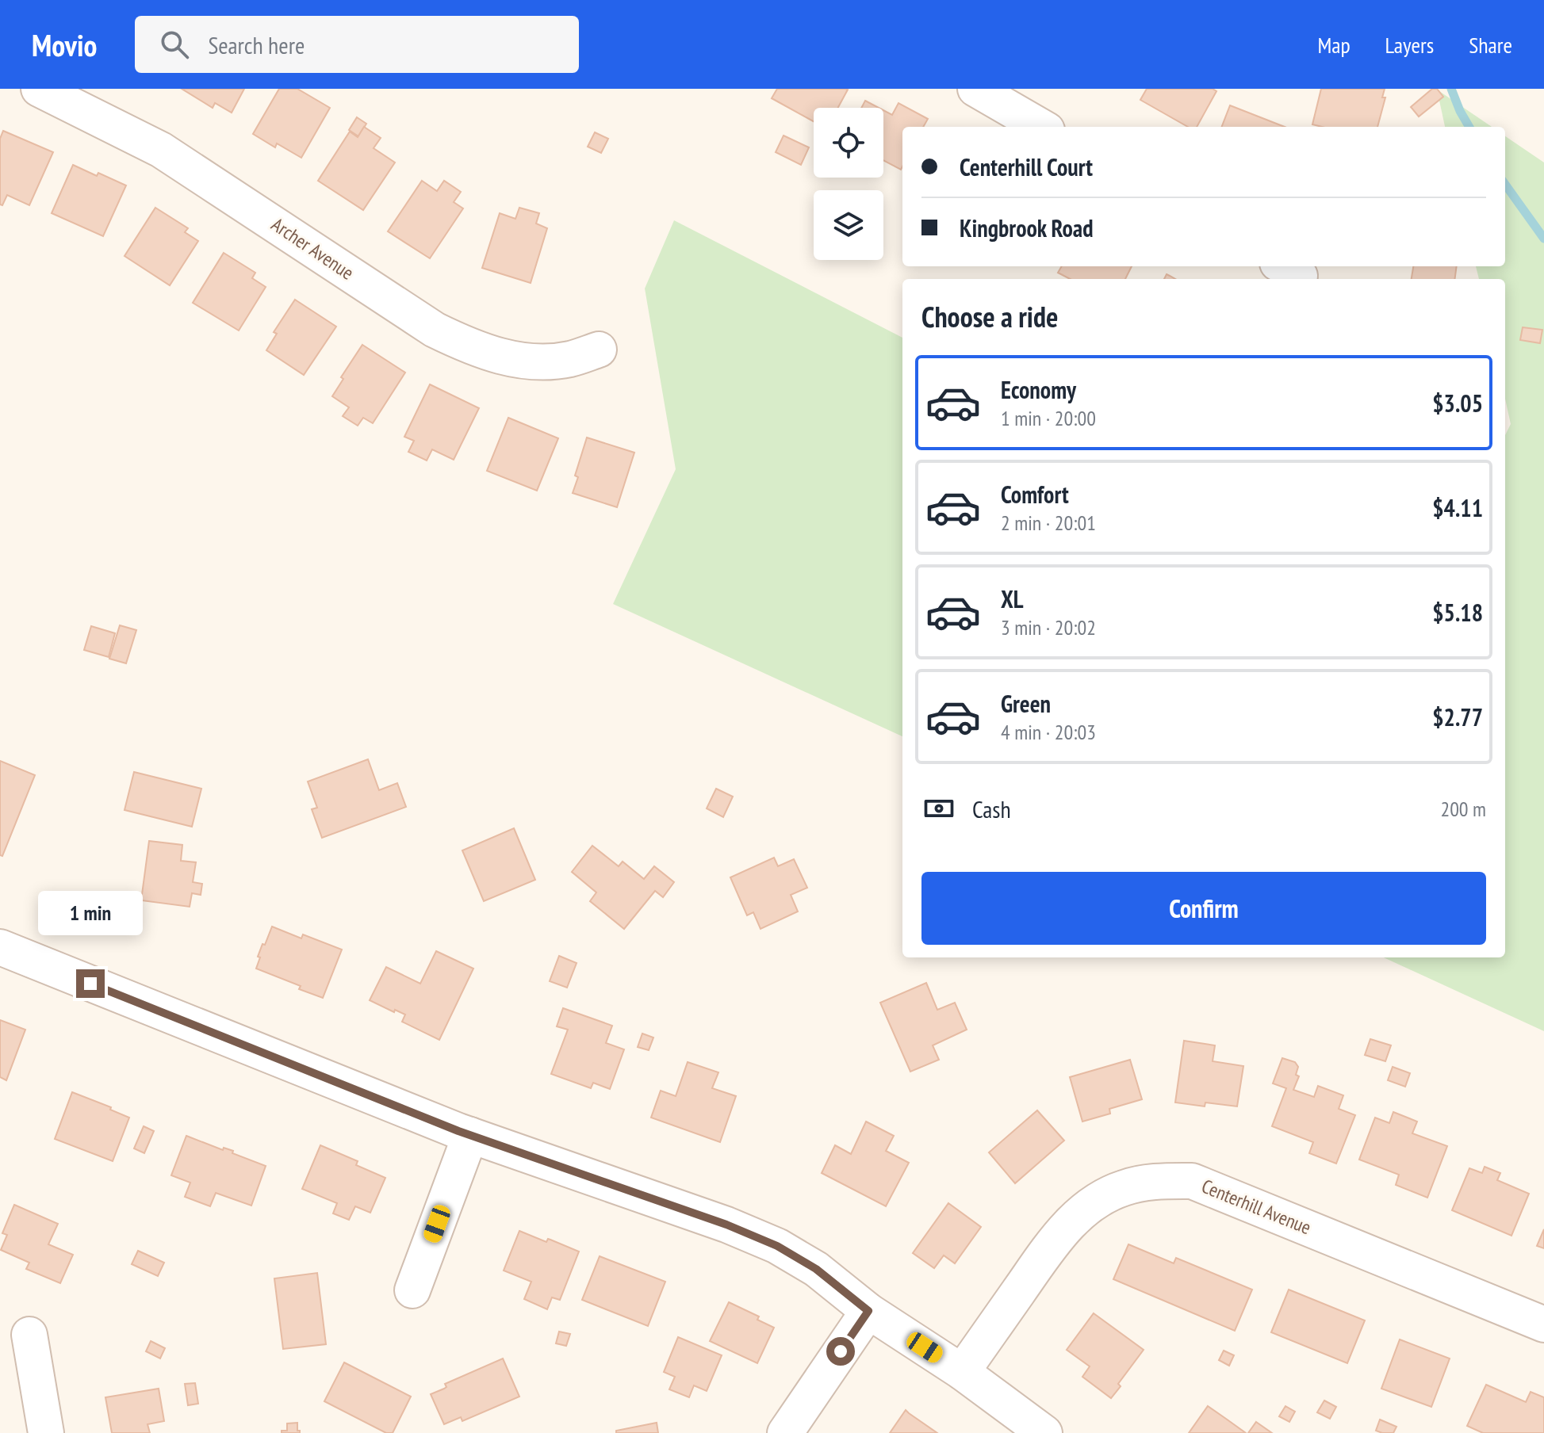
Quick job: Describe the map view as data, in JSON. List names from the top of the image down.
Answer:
{
  "streets": {
    "street": ["Archer Avenue", "Centerhill Avenue"]
  },
  "page": {
    "header": "Movio",
    "search": "Search here",
    "nav": ["Map", "Layers", "Share"],
    "banner": ["Centerhill Court", "Kingbrook Road"],
    "heading": "Choose a ride",
    "list": [
      {
        "name": "Economy",
        "note": "1 min · 20:00",
        "value": "$3.05"
      },
      {
        "name": "Comfort",
        "note": "2 min · 20:01",
        "value": "$4.11"
      },
      {
        "name": "XL",
        "note": "3 min · 20:02",
        "value": "$5.18"
      },
      {
        "name": "Green",
        "note": "4 min · 20:03",
        "value": "$2.77"
      }
    ],
    "pay": ["Cash", "200 m"],
    "buttons": "Confirm",
    "bubble": "1 min"
  }
}
